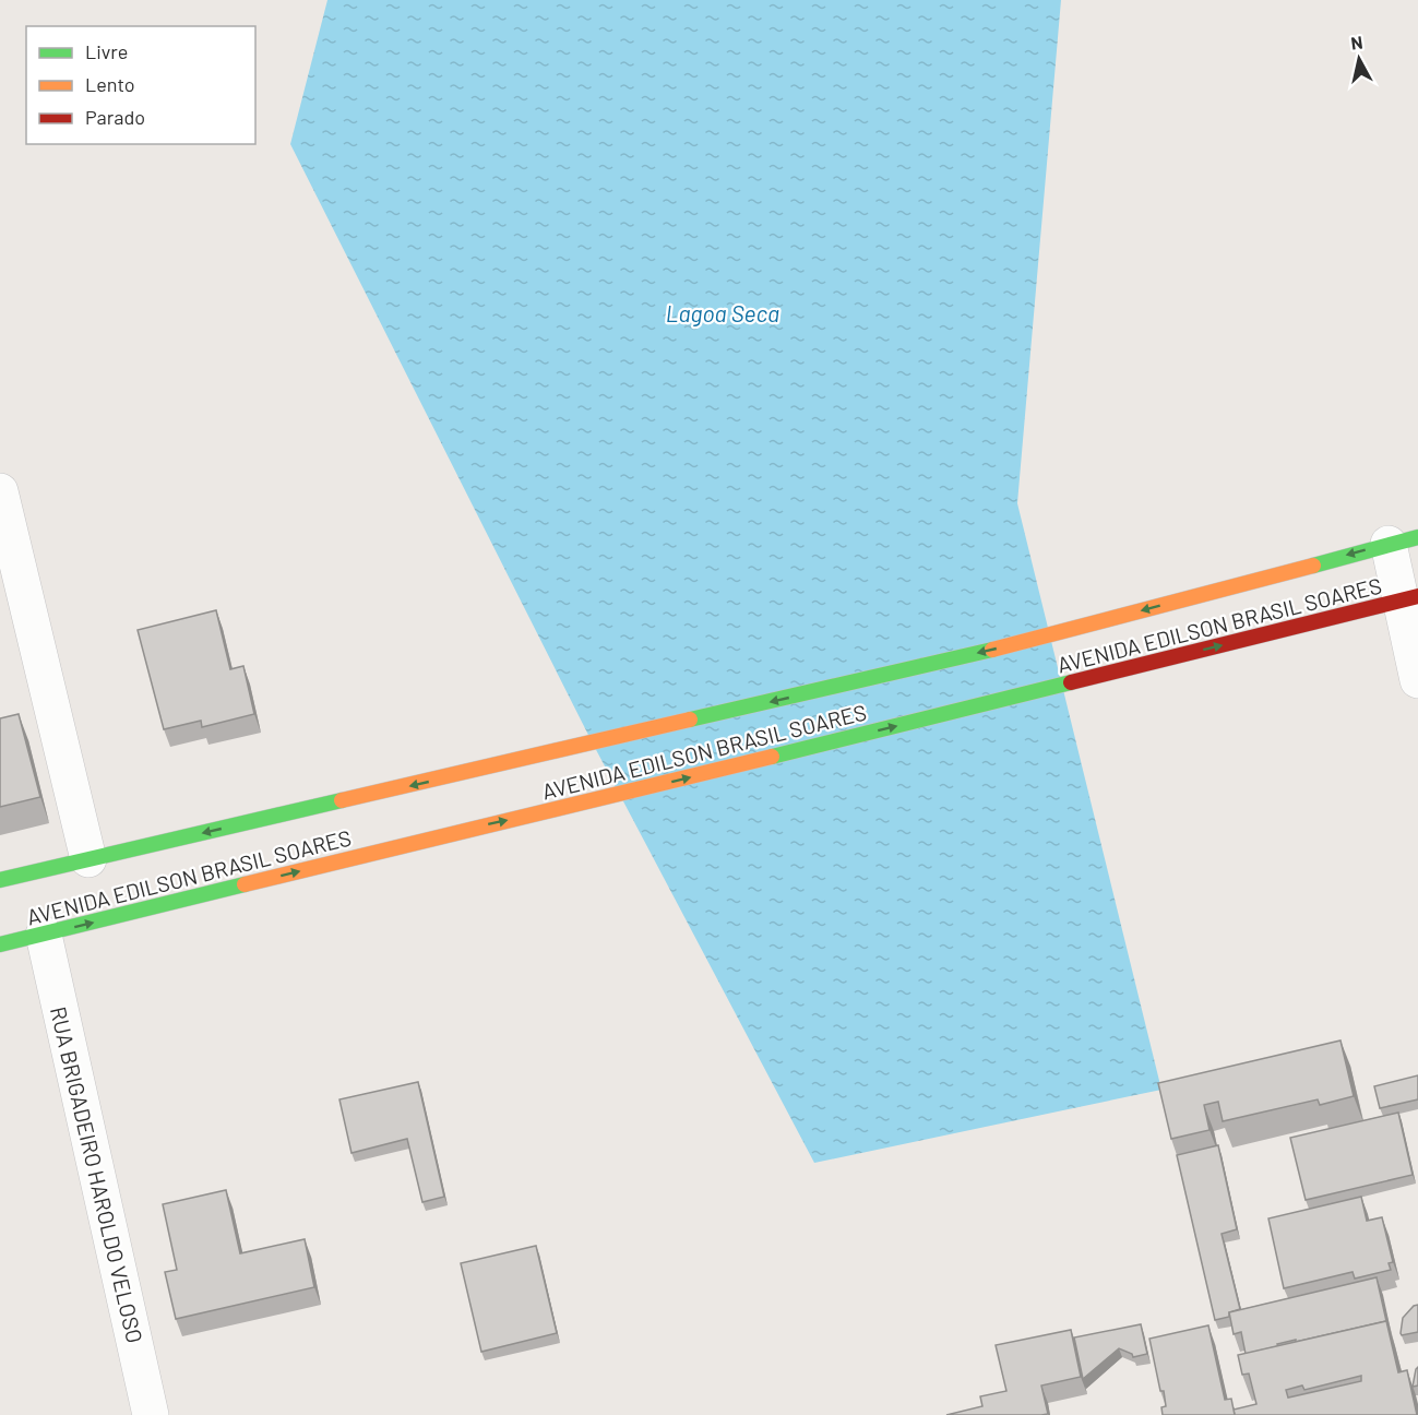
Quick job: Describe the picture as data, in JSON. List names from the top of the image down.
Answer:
{
  "streets": {
    "main road": ["AVENIDA EDILSON BRASIL SOARES"],
    "street": ["RUA BRIGADEIRO HAROLDO VELOSO"]
  },
  "crossings": [
    ["AVENIDA EDILSON BRASIL SOARES", "RUA BRIGADEIRO HAROLDO VELOSO"]
  ],
  "water": ["Lagoa Seca"],
  "legend": ["Livre", "Lento", "Parado"],
  "north": "top"
}
